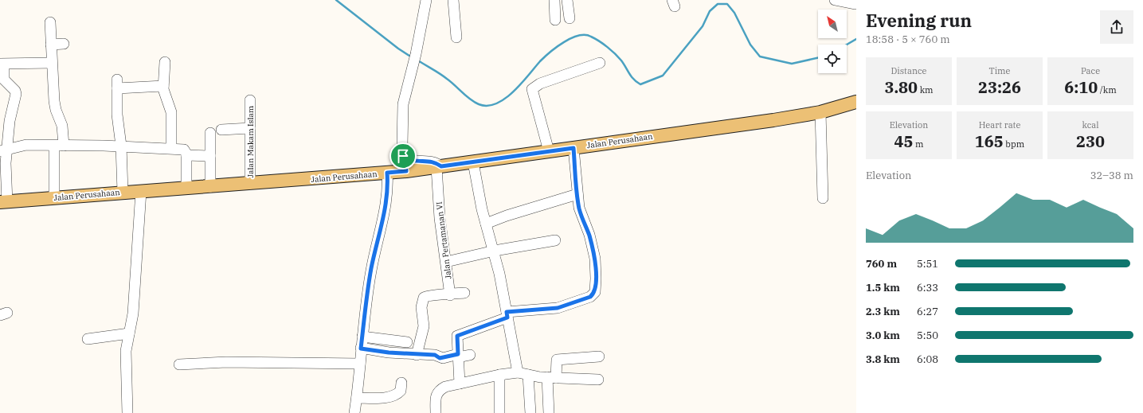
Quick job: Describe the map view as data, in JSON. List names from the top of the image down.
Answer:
{
  "streets": {
    "main road": ["Jalan Perusahaan"],
    "street": ["Jalan Makam Islam", "Jalan Pertamanan VI"]
  },
  "crossings": [
    ["Jalan Perusahaan", "Jalan Makam Islam"],
    ["Jalan Perusahaan", "Jalan Pertamanan VI"]
  ],
  "north": "top left",
  "page": {
    "heading": ["Evening run", "18:58 · 5 × 760 m"],
    "stats": [
      ["Distance", "3.80 km"],
      ["Time", "23:26"],
      ["Pace", "6:10 /km"],
      ["Elevation", "45 m"],
      ["Heart rate", "165 bpm"],
      ["kcal", "230"]
    ],
    "chart": ["Elevation", "32–38 m"],
    "list": [
      {
        "name": "760 m",
        "note": "5:51"
      },
      {
        "name": "1.5 km",
        "note": "6:33"
      },
      {
        "name": "2.3 km",
        "note": "6:27"
      },
      {
        "name": "3.0 km",
        "note": "5:50"
      },
      {
        "name": "3.8 km",
        "note": "6:08"
      }
    ]
  }
}
